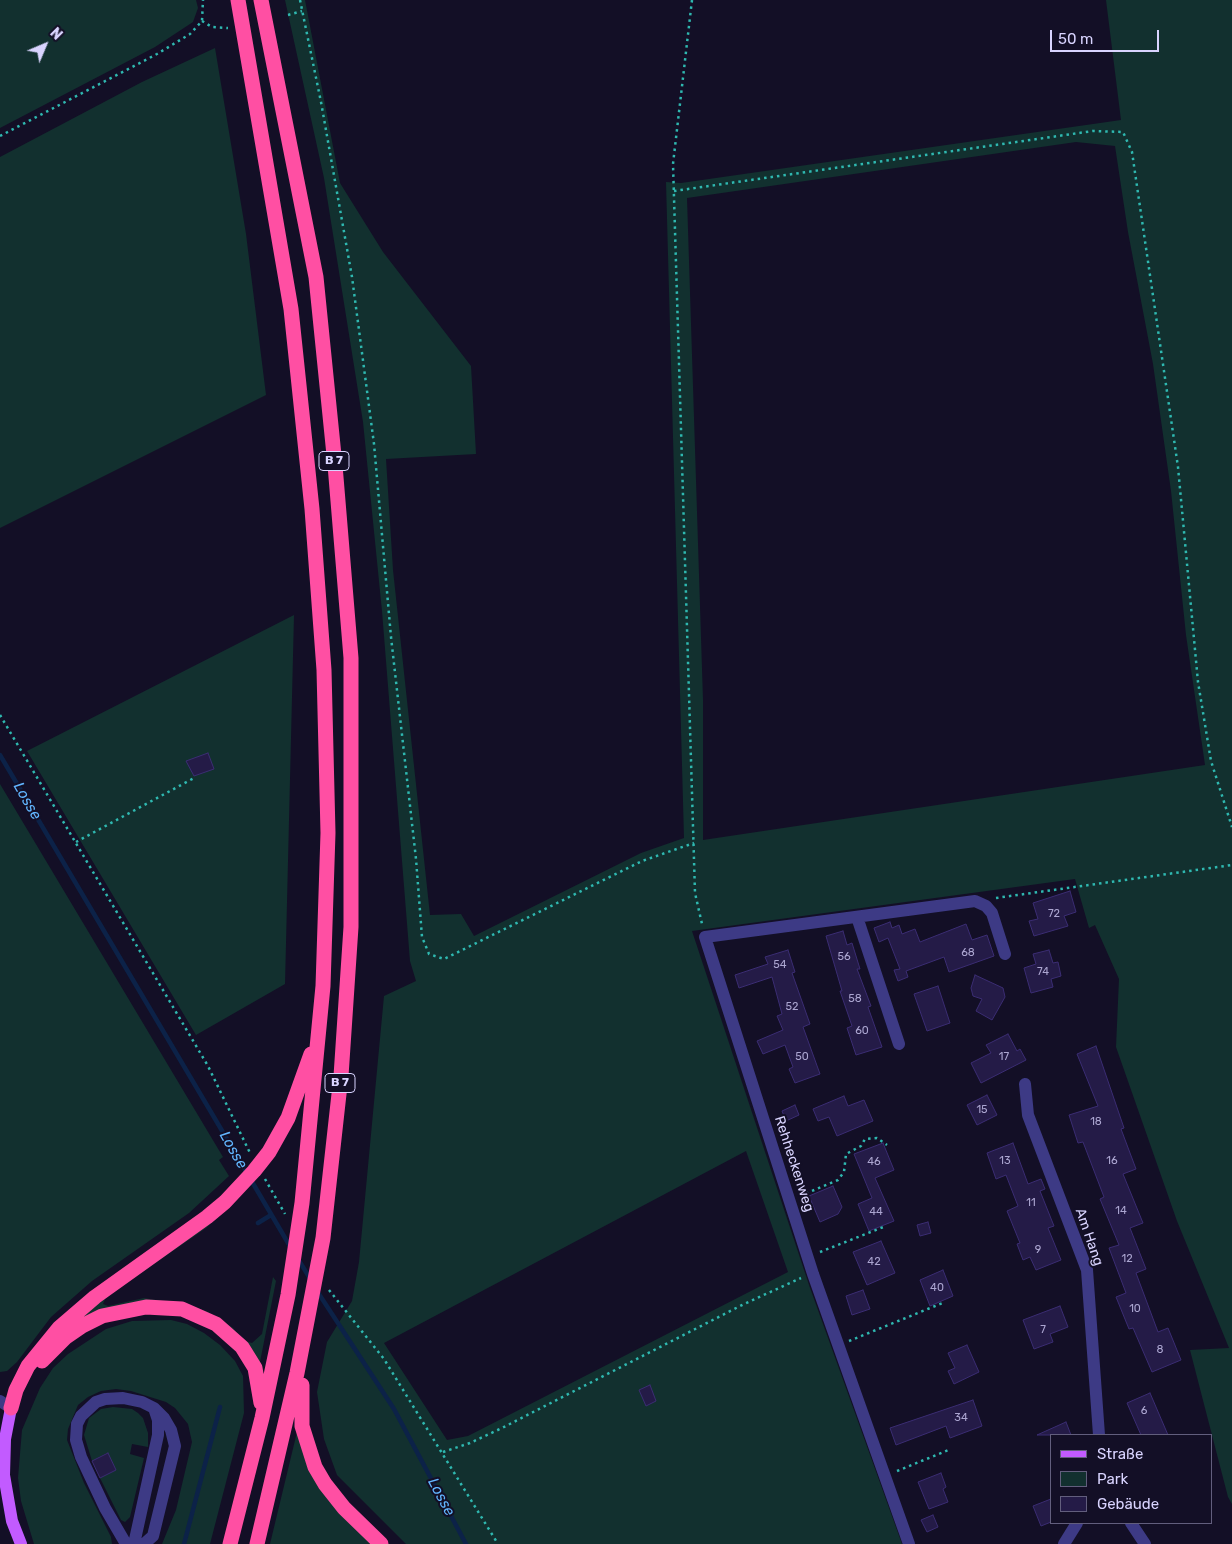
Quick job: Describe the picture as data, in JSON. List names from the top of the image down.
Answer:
{
  "streets": {
    "highway": ["B 7"],
    "street": ["Rehheckenweg", "Am Hang"]
  },
  "water": ["Losse"],
  "house_numbers": [
    "72",
    "68",
    "56",
    "54",
    "74",
    "58",
    "52",
    "60",
    "50",
    "17",
    "15",
    "18",
    "13",
    "16",
    "46",
    "11",
    "14",
    "44",
    "9",
    "12",
    "42",
    "40",
    "10",
    "7",
    "8",
    "6",
    "34"
  ],
  "legend": ["Straße", "Park", "Gebäude"],
  "scale_bar": "50 m",
  "north": "top right"
}
